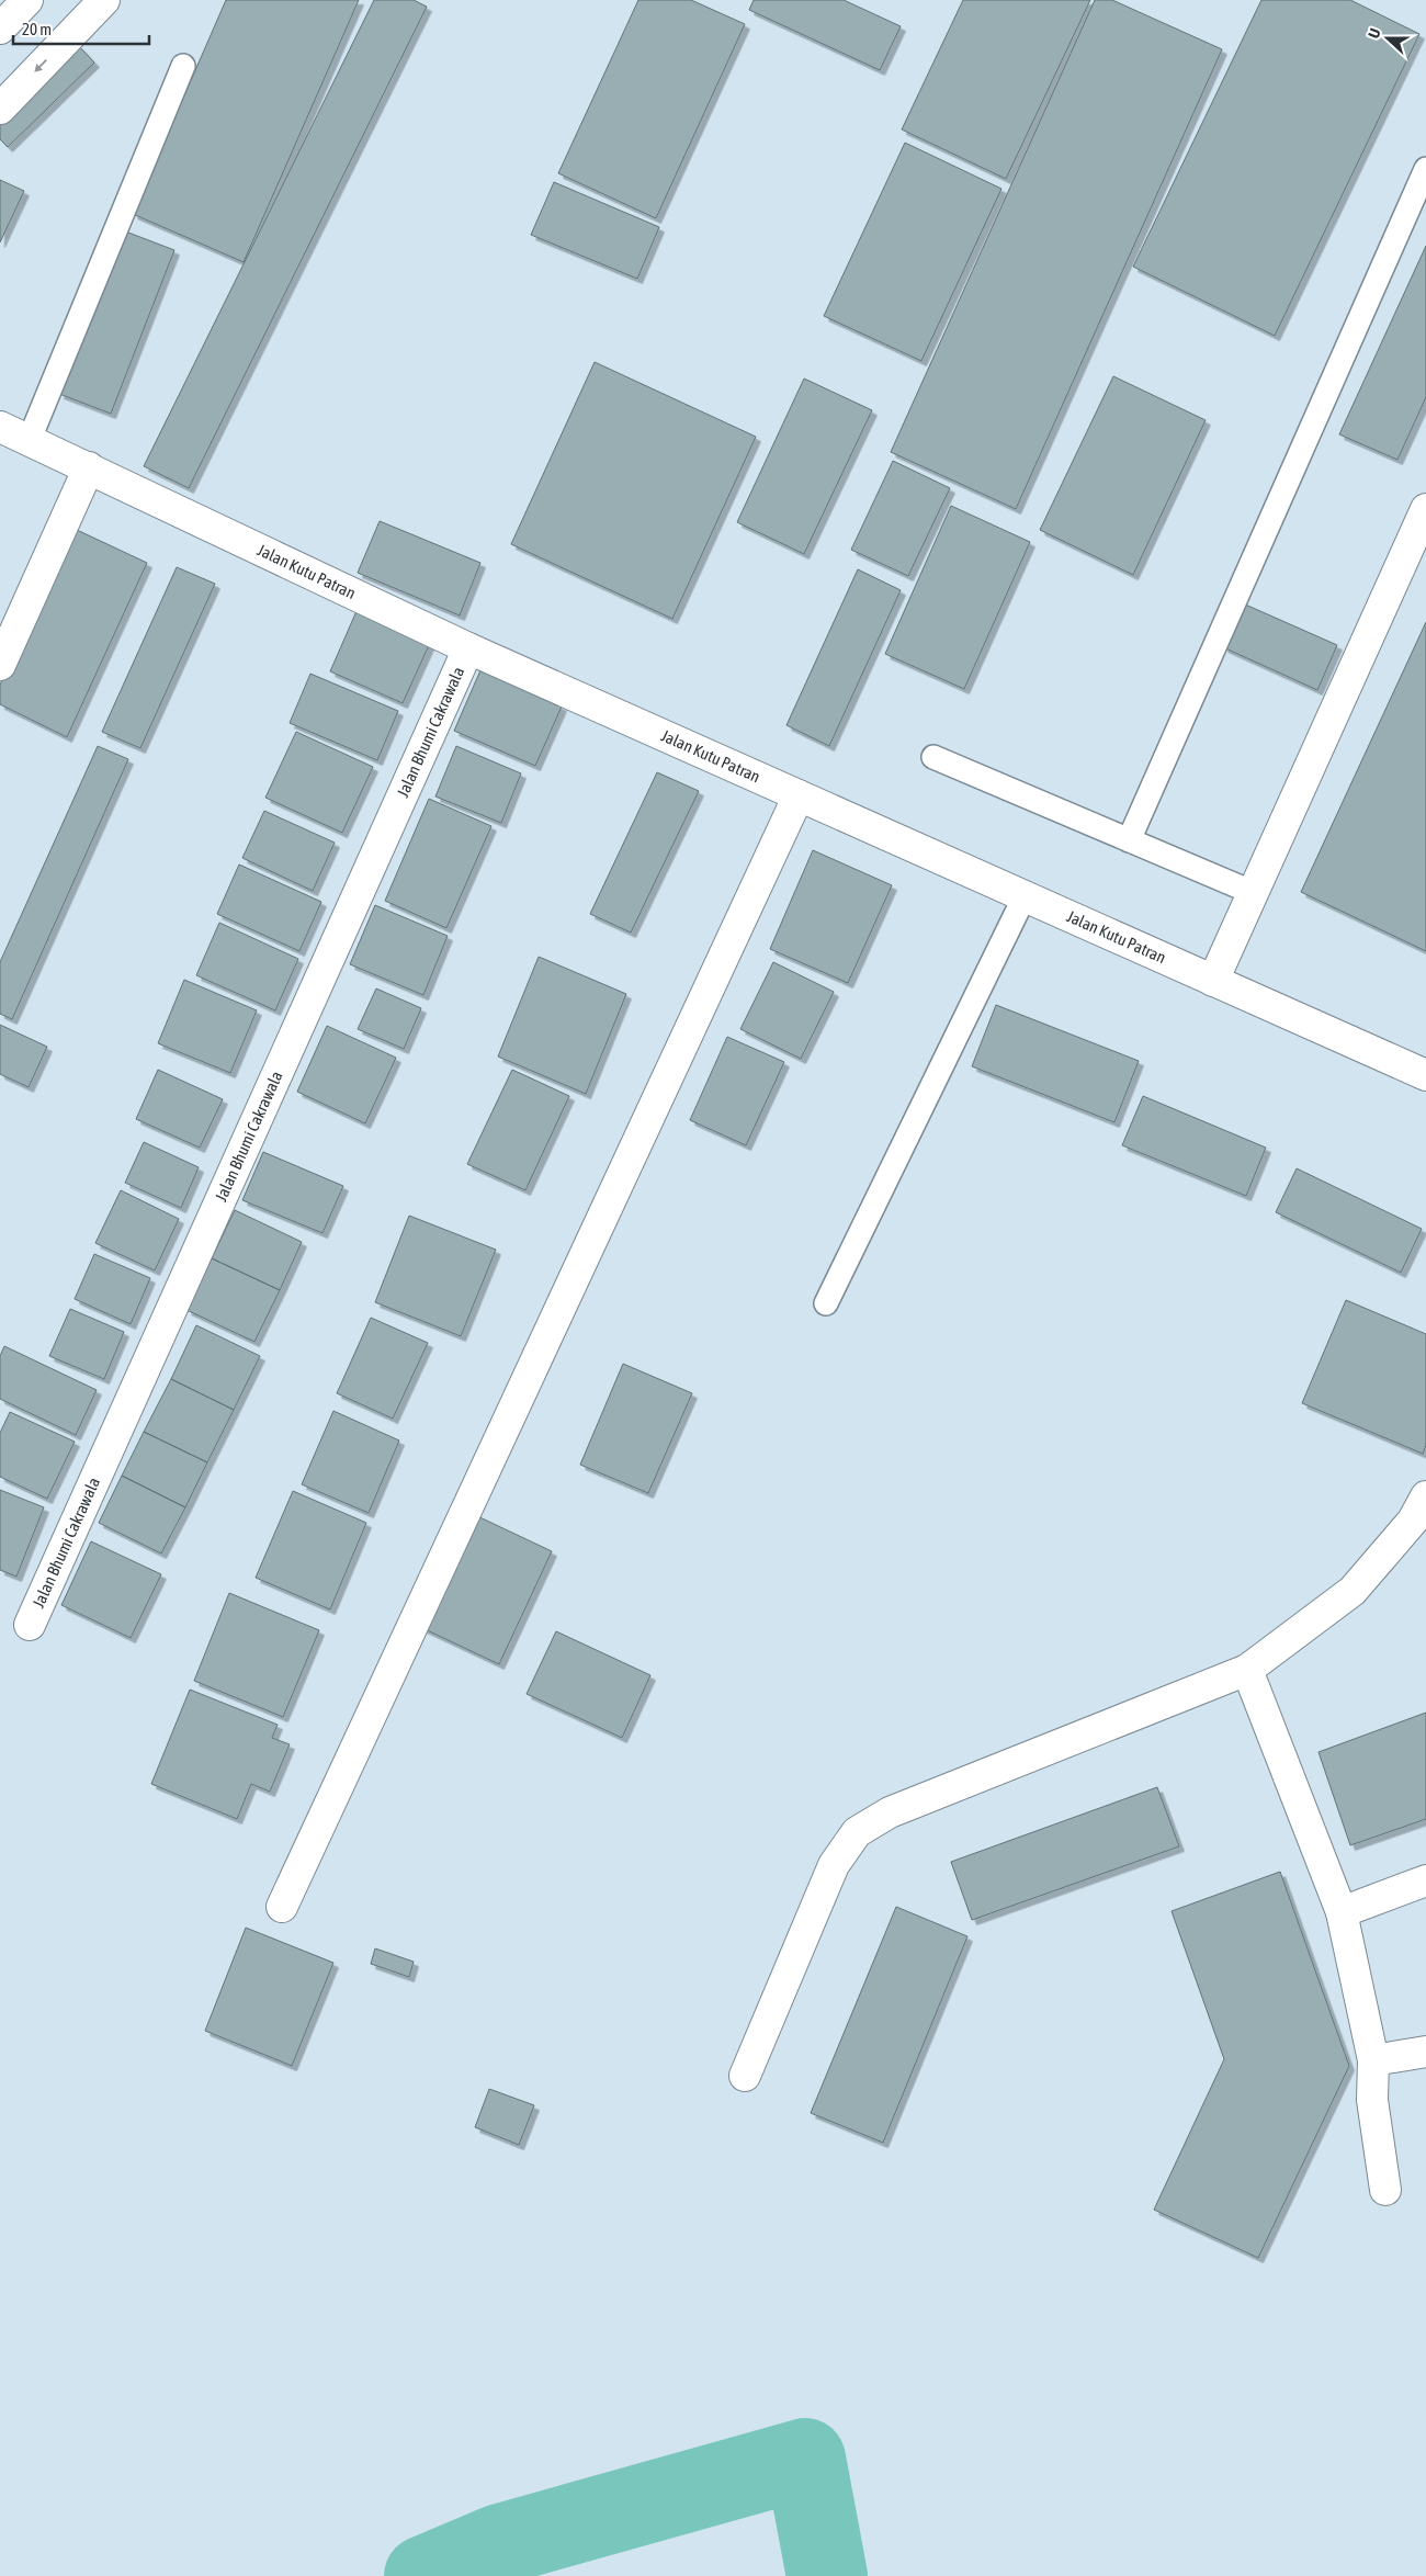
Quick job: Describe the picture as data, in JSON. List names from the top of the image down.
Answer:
{
  "streets": {
    "main road": ["Jalan Kutu Patran", "Jalan Bhumi Cakrawala"]
  },
  "crossings": [
    ["Jalan Kutu Patran", "Jalan Bhumi Cakrawala"]
  ],
  "scale_bar": "20 m",
  "north": "left"
}
